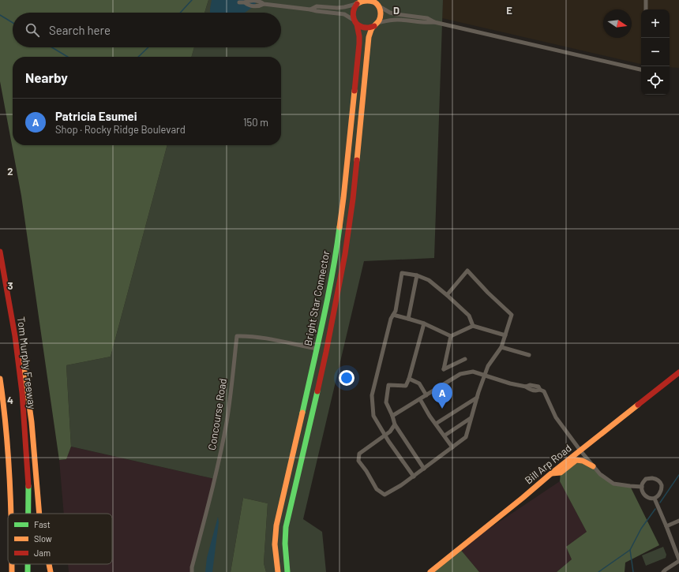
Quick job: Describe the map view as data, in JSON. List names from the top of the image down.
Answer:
{
  "streets": {
    "main road": ["Bright Star Connector", "Tom Murphy Freeway", "Bill Arp Road"],
    "street": ["Concourse Road"]
  },
  "crossings": [
    ["Bright Star Connector", "Concourse Road"]
  ],
  "legend": ["Fast", "Slow", "Jam"],
  "north": "right",
  "page": {
    "map_buttons": ["+", "−"],
    "search": "Search here",
    "heading": "Nearby",
    "list": [
      {
        "mark": "A",
        "name": "Patricia Esumei",
        "note": "Shop · Rocky Ridge Boulevard",
        "value": "150 m"
      }
    ],
    "pins": "A"
  },
  "grid": {
    "columns": ["D", "E"],
    "rows": ["2", "3", "4"]
  }
}
